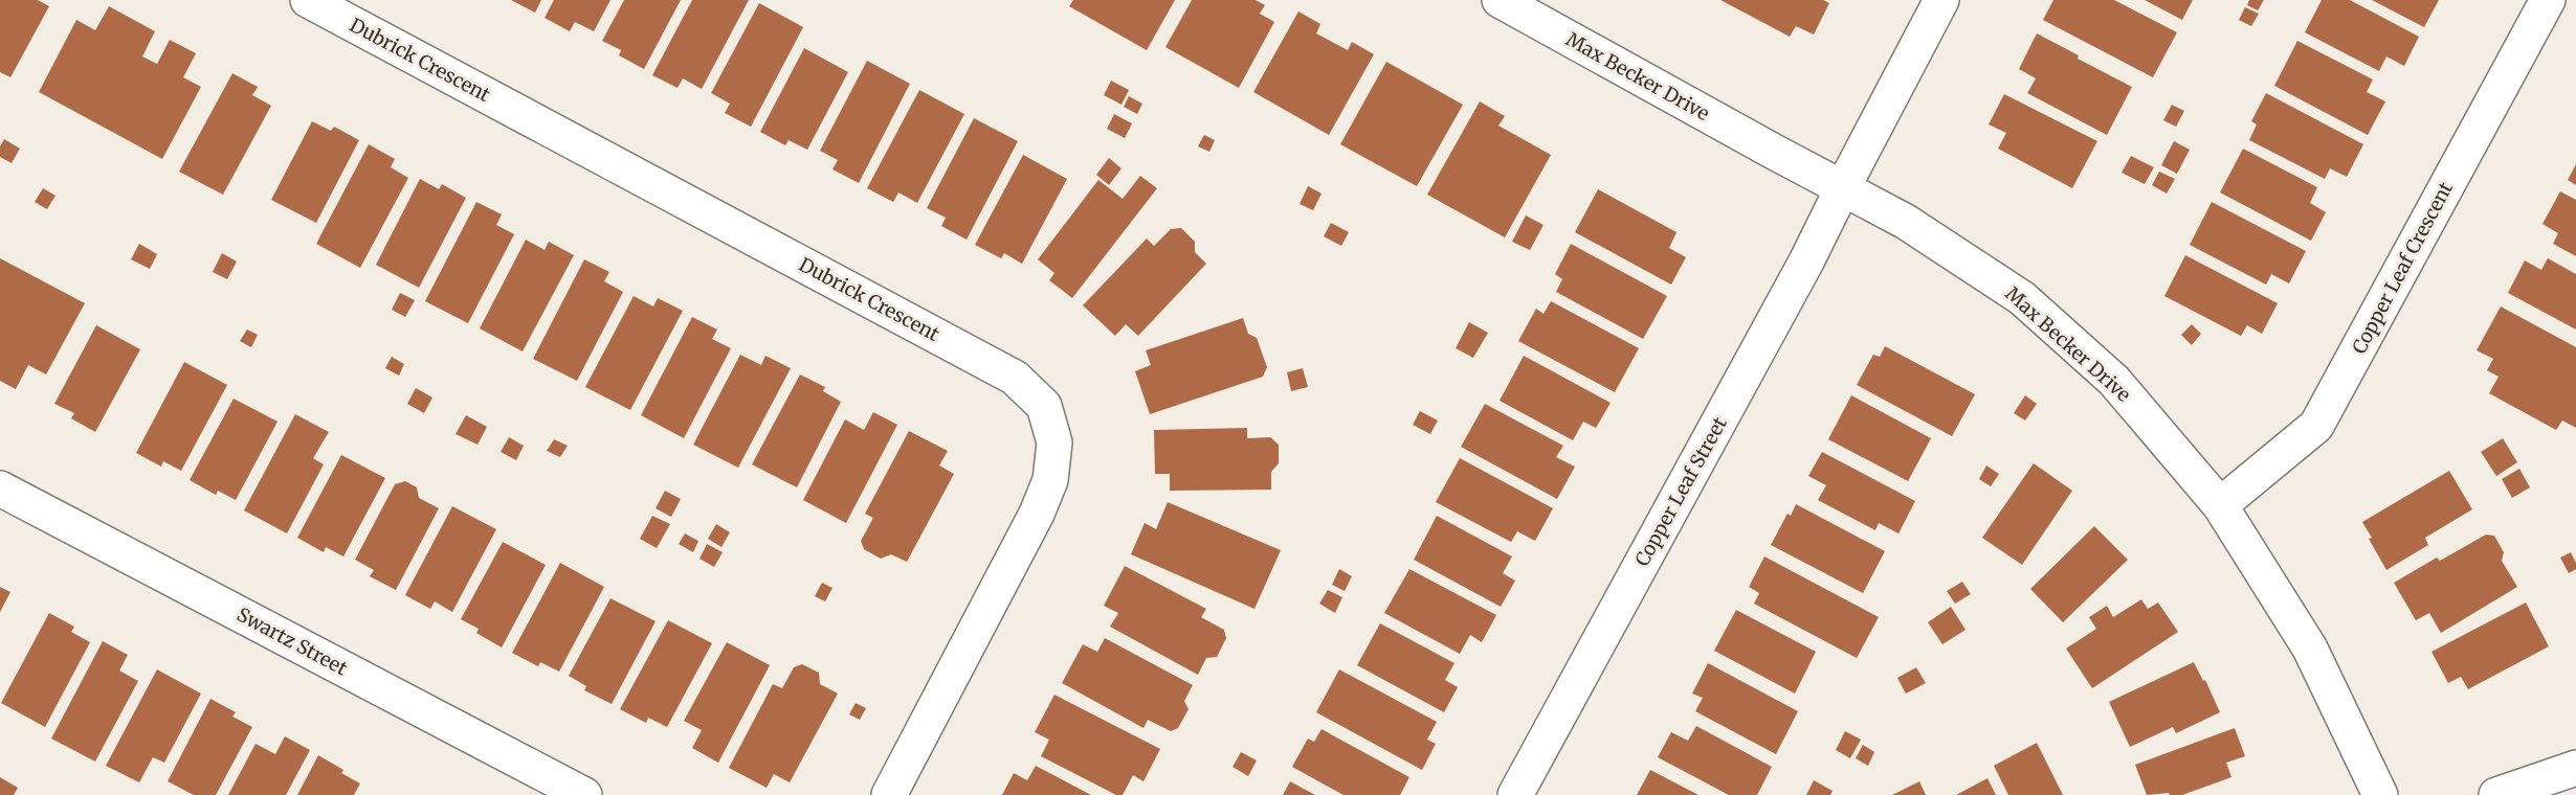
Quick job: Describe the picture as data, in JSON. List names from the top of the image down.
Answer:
{
  "streets": {
    "street": [
      "Dubrick Crescent",
      "Max Becker Drive",
      "Copper Leaf Crescent",
      "Copper Leaf Street",
      "Swartz Street"
    ]
  },
  "crossings": [
    ["Max Becker Drive", "Copper Leaf Crescent"],
    ["Max Becker Drive", "Copper Leaf Street"]
  ]
}
